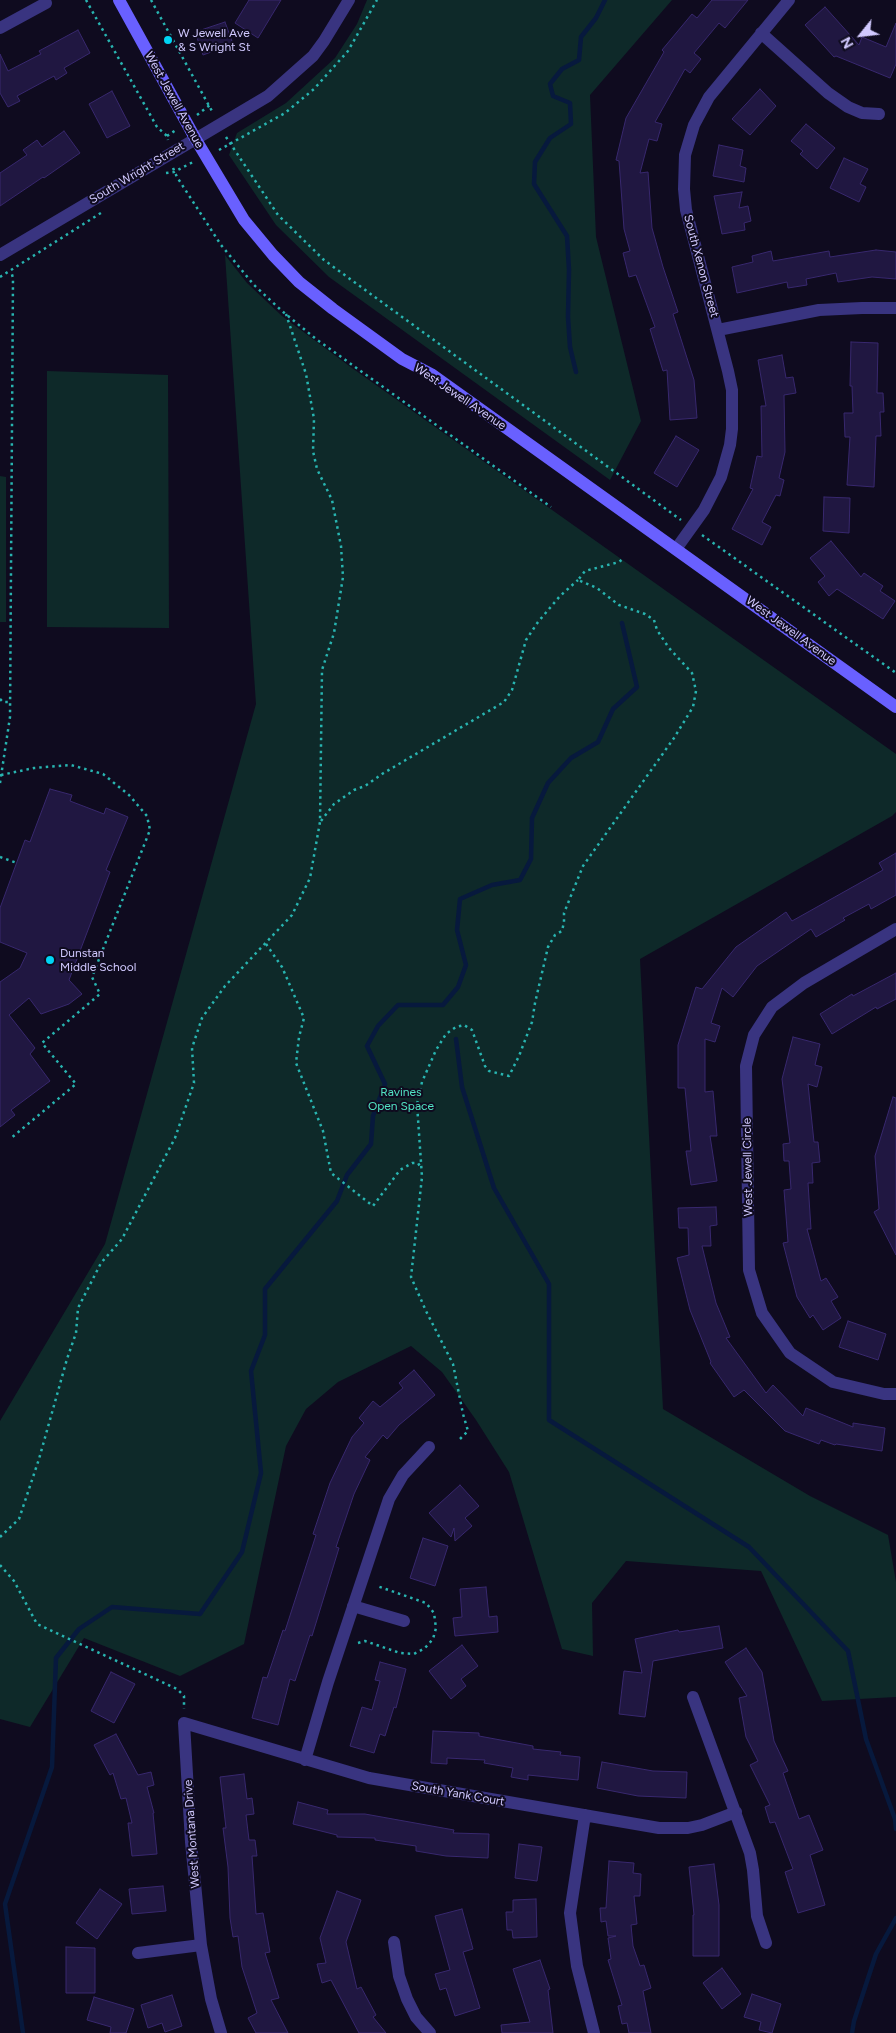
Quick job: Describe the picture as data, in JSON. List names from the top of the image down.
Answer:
{
  "streets": {
    "main road": ["West Jewell Avenue"],
    "street": [
      "South Wright Street",
      "South Xenon Street",
      "West Jewell Circle",
      "South Yank Court",
      "West Montana Drive"
    ]
  },
  "crossings": [
    ["West Jewell Avenue", "South Wright Street"],
    ["West Jewell Avenue", "South Xenon Street"],
    ["South Yank Court", "West Montana Drive"]
  ],
  "parks": ["Ravines Open Space"],
  "places": ["W Jewell Ave & S Wright St", "Dunstan Middle School"],
  "north": "bottom left"
}
